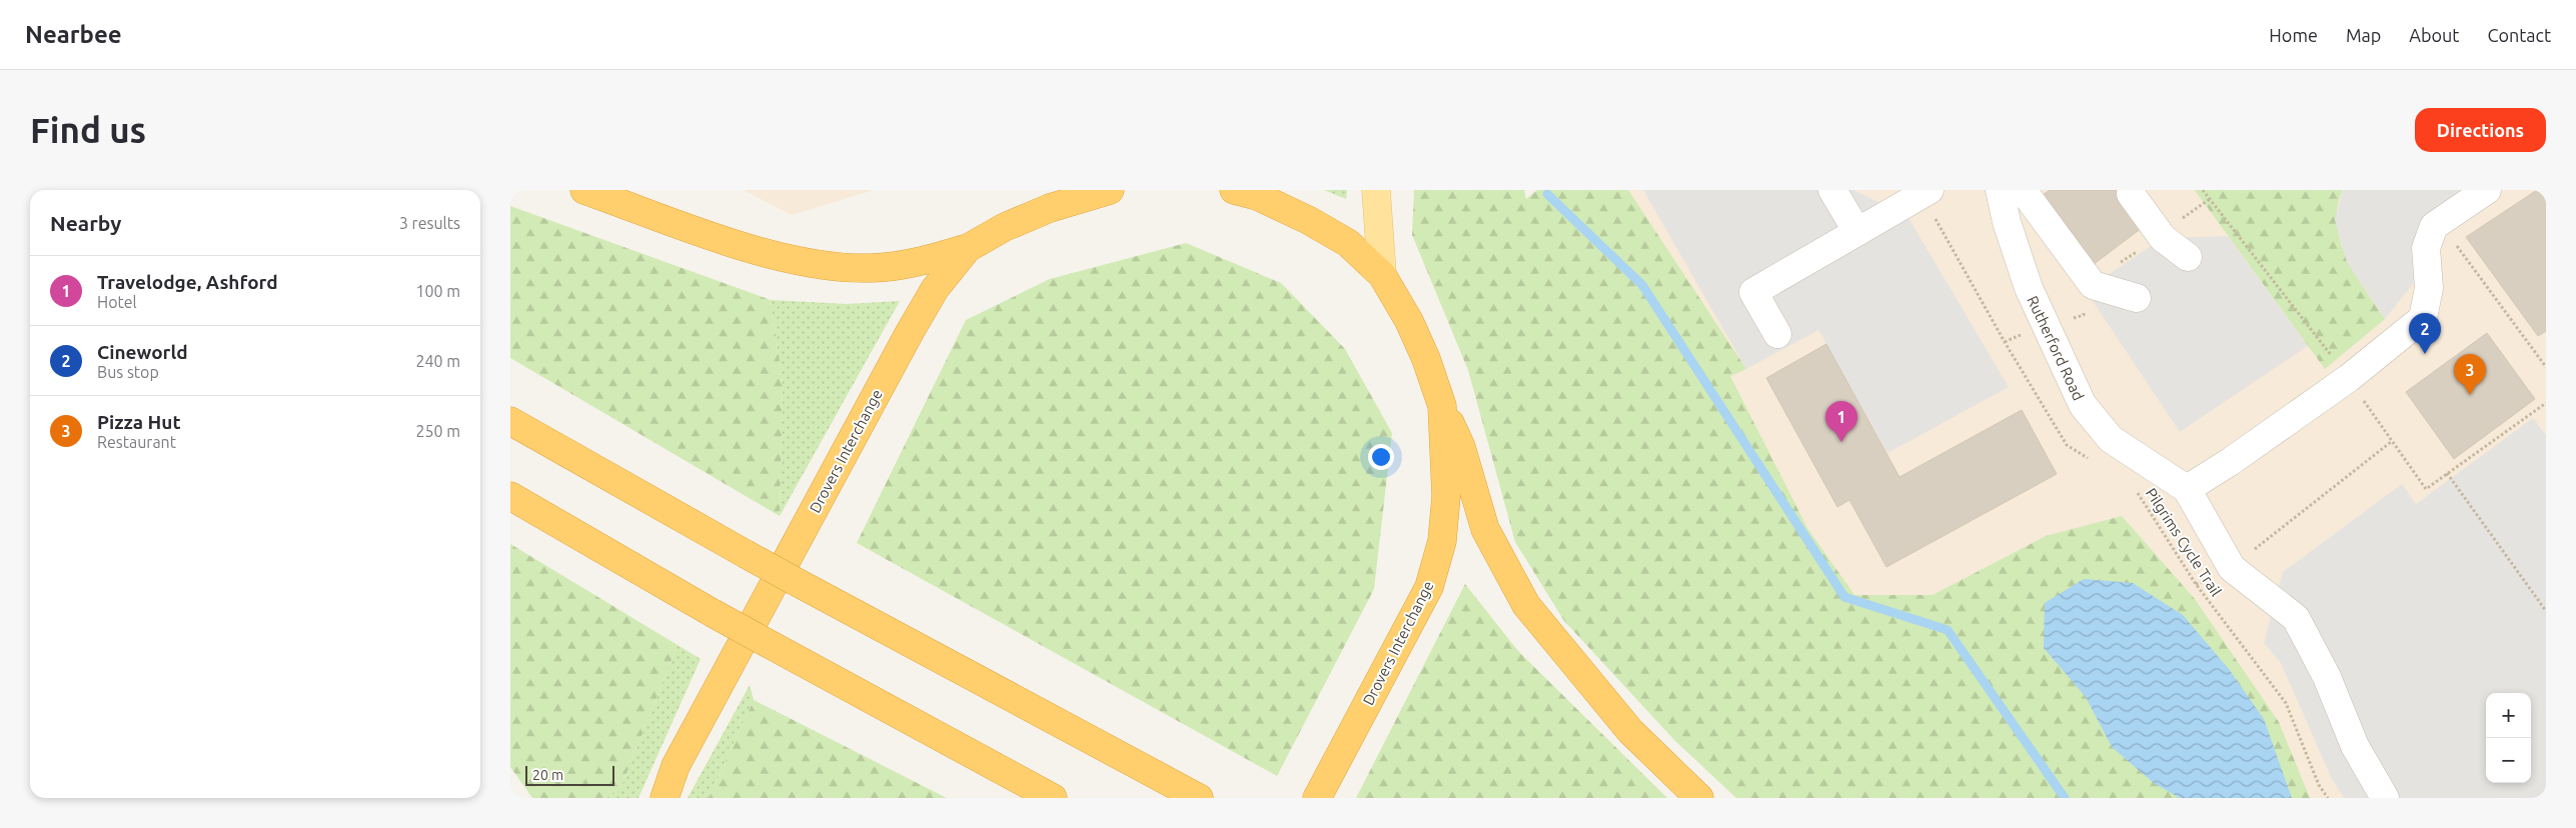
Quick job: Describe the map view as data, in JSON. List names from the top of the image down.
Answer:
{
  "streets": {
    "highway": ["Drovers Interchange"],
    "lane": ["Rutherford Road"],
    "path": ["Pilgrims Cycle Trail"]
  },
  "scale_bar": "20 m",
  "page": {
    "header": "Nearbee",
    "nav": [
      "Home",
      "Map",
      "About",
      "Contact"
    ],
    "buttons": "Directions",
    "title": "Find us",
    "heading": ["Nearby", "3 results"],
    "list": [
      {
        "mark": "1",
        "name": "Travelodge, Ashford",
        "note": "Hotel",
        "value": "100 m"
      },
      {
        "mark": "2",
        "name": "Cineworld",
        "note": "Bus stop",
        "value": "240 m"
      },
      {
        "mark": "3",
        "name": "Pizza Hut",
        "note": "Restaurant",
        "value": "250 m"
      }
    ],
    "pins": ["2", "3", "1"],
    "map_buttons": ["+", "−"],
    "scale": "20 m"
  }
}
